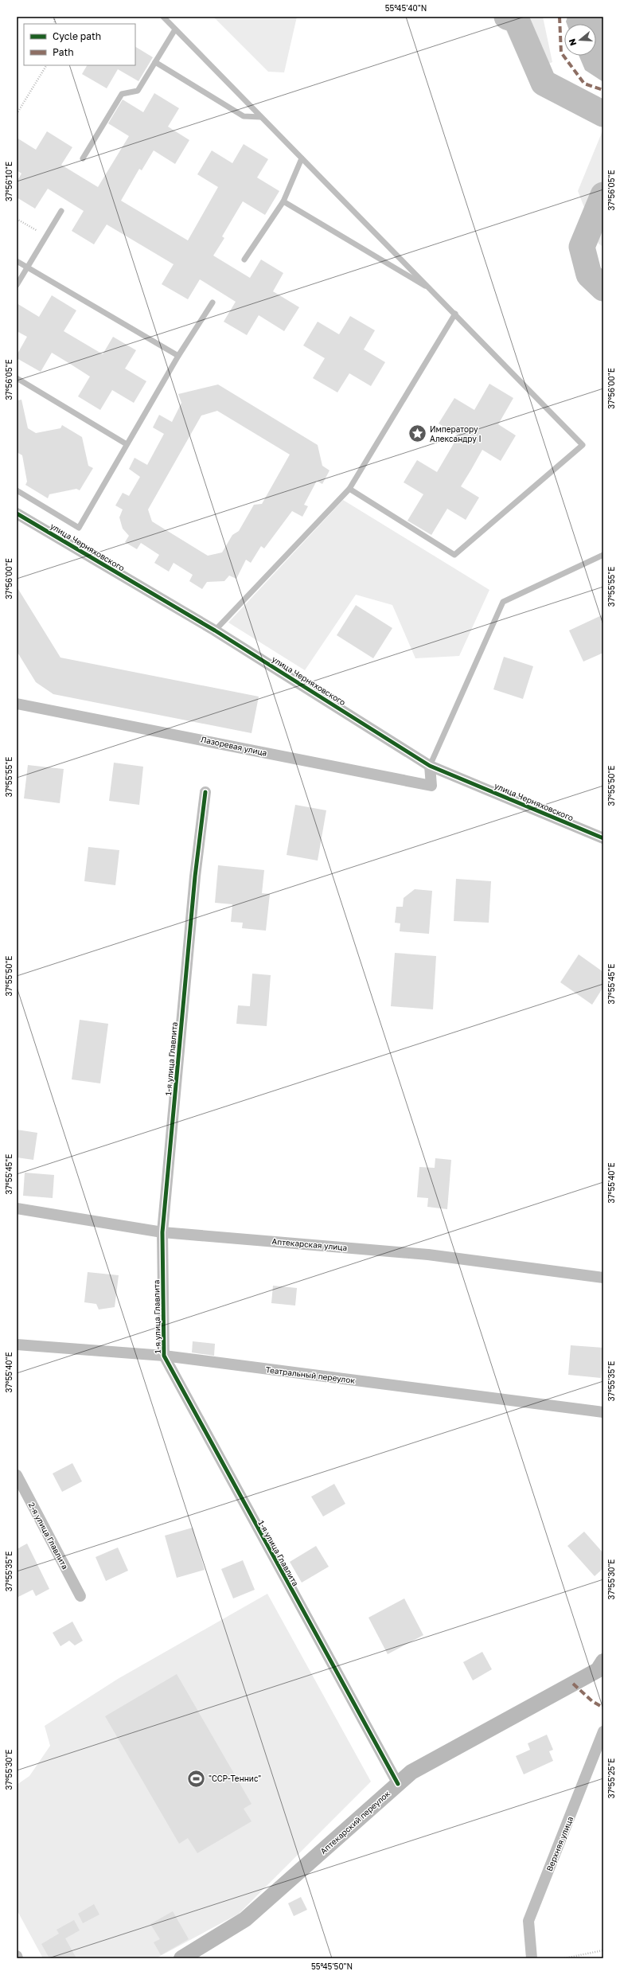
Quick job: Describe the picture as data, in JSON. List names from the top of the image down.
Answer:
{
  "streets": {
    "street": [
      "улица Черняховского",
      "Лазоревая улица",
      "1-я улица Главлита",
      "Аптекарская улица",
      "Театральный переулок",
      "2-я улица Главлита",
      "Аптекарский переулок",
      "Верхняя улица"
    ]
  },
  "crossings": [
    ["улица Черняховского", "Лазоревая улица"],
    ["1-я улица Главлита", "Аптекарская улица"],
    ["1-я улица Главлита", "Театральный переулок"],
    ["1-я улица Главлита", "Аптекарский переулок"]
  ],
  "places": {
    "place": ["Императору Александру I"],
    "sports": ["\"ССР-Теннис\""]
  },
  "legend": ["Cycle path", "Path"],
  "north": "left",
  "coordinates": [
    "55°45'40\"N",
    "37°56'10\"E",
    "37°56'05\"E",
    "37°56'00\"E",
    "37°55'55\"E",
    "37°55'50\"E",
    "37°55'45\"E",
    "37°55'40\"E",
    "37°55'35\"E",
    "37°55'30\"E",
    "37°55'25\"E",
    "55°45'50\"N"
  ]
}
